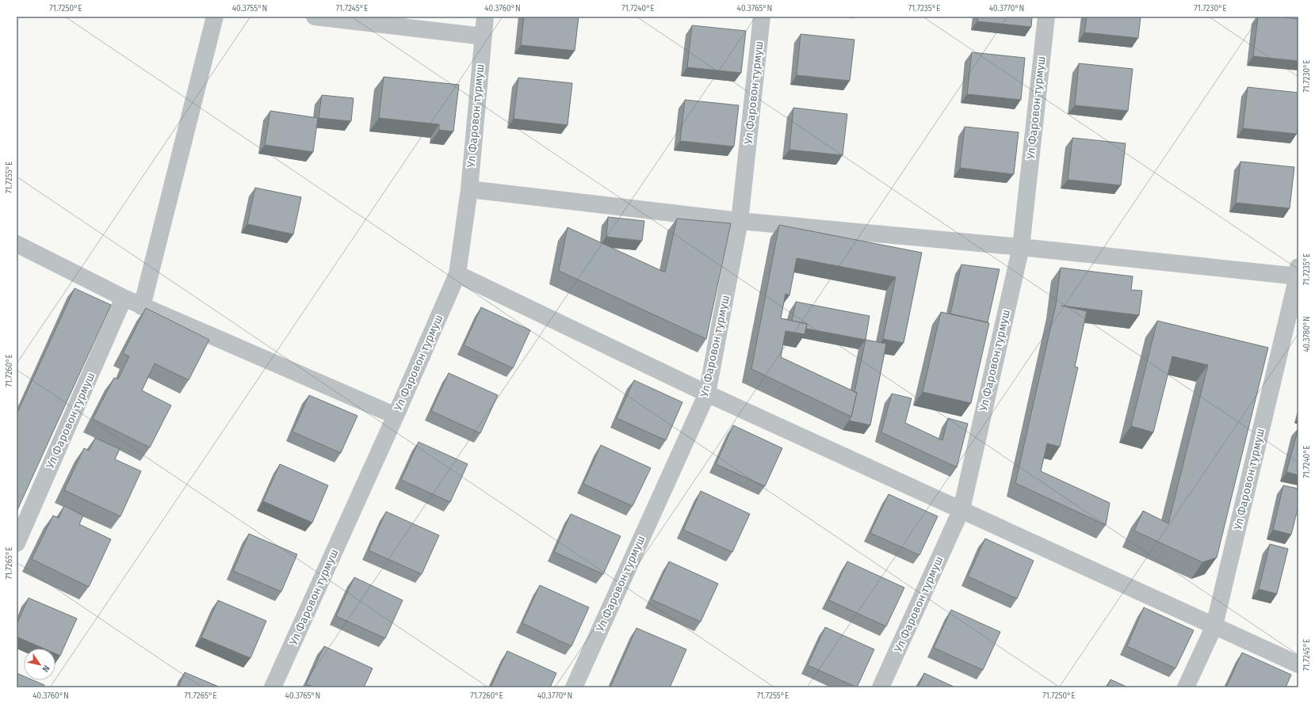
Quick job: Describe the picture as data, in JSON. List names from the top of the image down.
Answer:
{
  "streets": {
    "street": ["Ул Фаровон турмуш"]
  },
  "north": "bottom right",
  "coordinates": [
    "71.7250°E",
    "40.3755°N",
    "71.7245°E",
    "40.3760°N",
    "71.7240°E",
    "40.3765°N",
    "71.7235°E",
    "40.3770°N",
    "71.7230°E",
    "71.7255°E",
    "40.3780°N",
    "71.7260°E",
    "71.7265°E"
  ]
}
